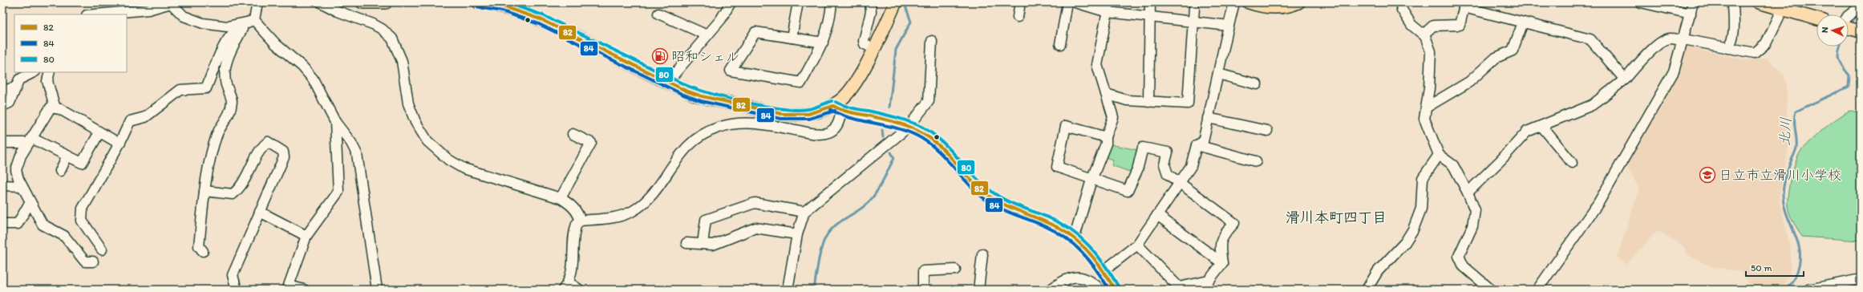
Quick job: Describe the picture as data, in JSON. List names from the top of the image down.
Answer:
{
  "districts": ["滑川本町四丁目"],
  "water": ["北川"],
  "places": {
    "fuel station": ["昭和シェル"],
    "school or university": ["日立市立滑川小学校"]
  },
  "lines": ["transit line 82", "transit line 80", "transit line 84"],
  "legend": ["82", "84", "80"],
  "scale_bar": "50 m",
  "north": "left"
}
